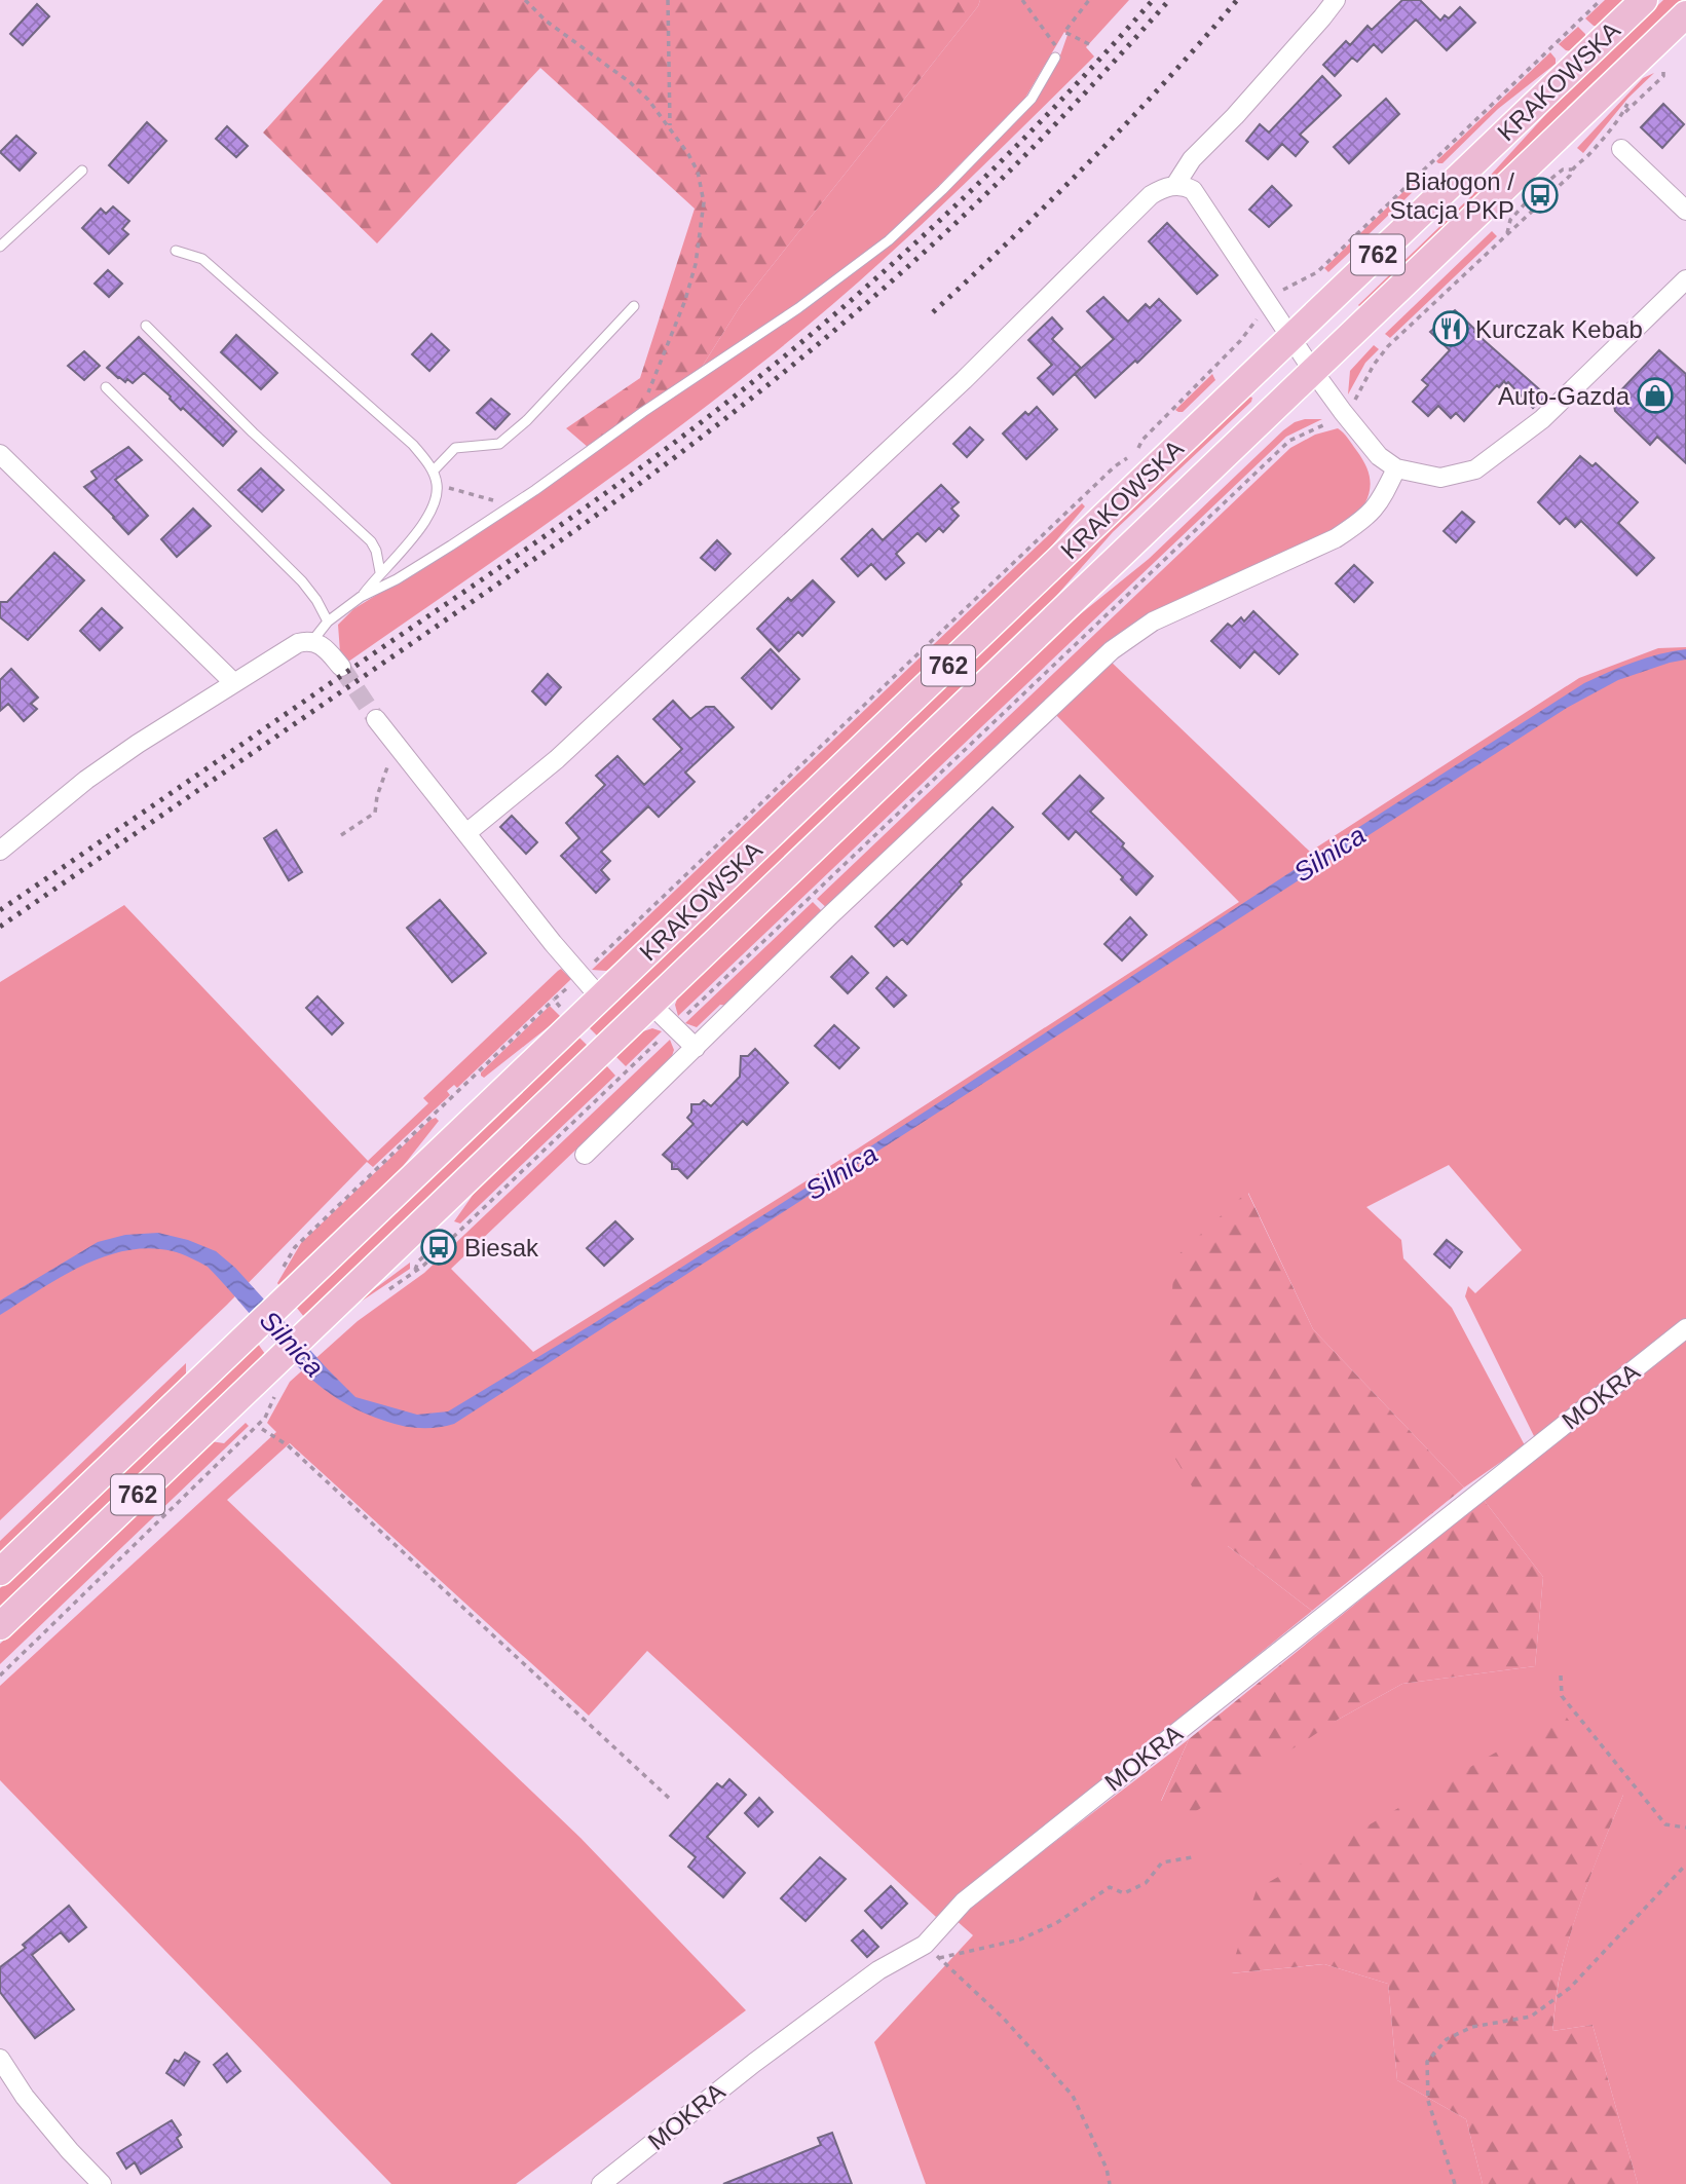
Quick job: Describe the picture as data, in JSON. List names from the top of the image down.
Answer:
{
  "streets": {
    "main road": ["KRAKOWSKA", "762"],
    "street": ["MOKRA"]
  },
  "water": ["Silnica"],
  "places": {
    "bus stop": ["Białogon / Stacja PKP", "Biesak"],
    "restaurant": ["Kurczak Kebab"],
    "shop": ["Auto-Gazda"]
  }
}
